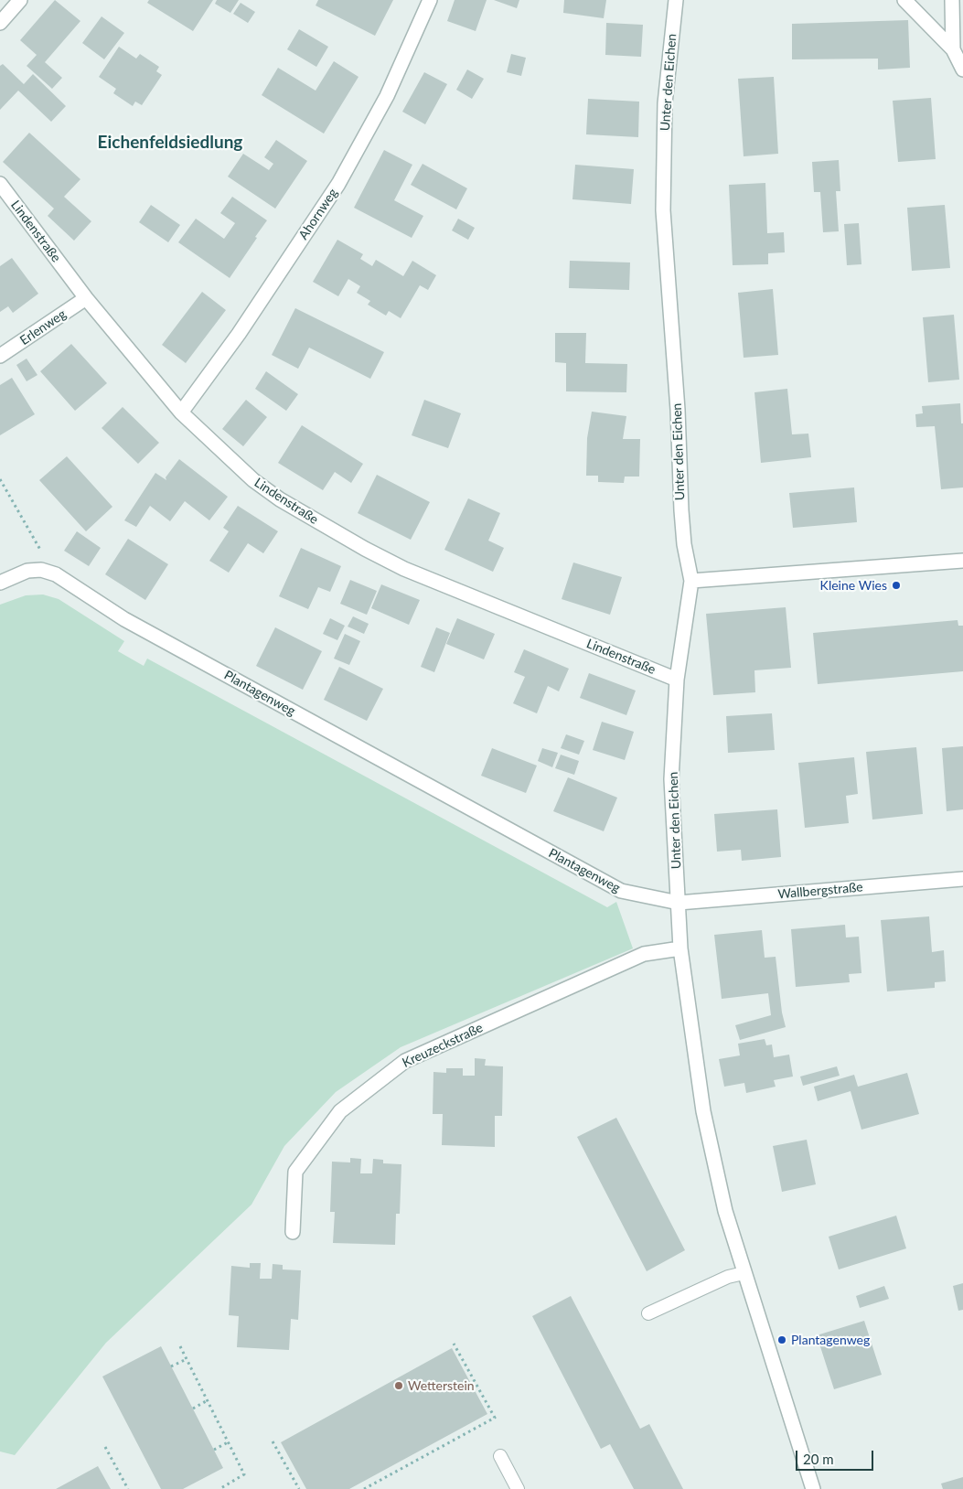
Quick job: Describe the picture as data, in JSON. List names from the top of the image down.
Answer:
{
  "streets": {
    "street": [
      "Unter den Eichen",
      "Ahornweg",
      "Lindenstraße",
      "Erlenweg",
      "Plantagenweg",
      "Wallbergstraße",
      "Kreuzeckstraße"
    ]
  },
  "crossings": [
    ["Unter den Eichen", "Lindenstraße"],
    ["Unter den Eichen", "Plantagenweg"],
    ["Unter den Eichen", "Wallbergstraße"],
    ["Ahornweg", "Lindenstraße"],
    ["Lindenstraße", "Erlenweg"],
    ["Plantagenweg", "Wallbergstraße"]
  ],
  "districts": ["Eichenfeldsiedlung"],
  "places": ["Kleine Wies", "Plantagenweg", "Wetterstein"],
  "scale_bar": "20 m"
}
